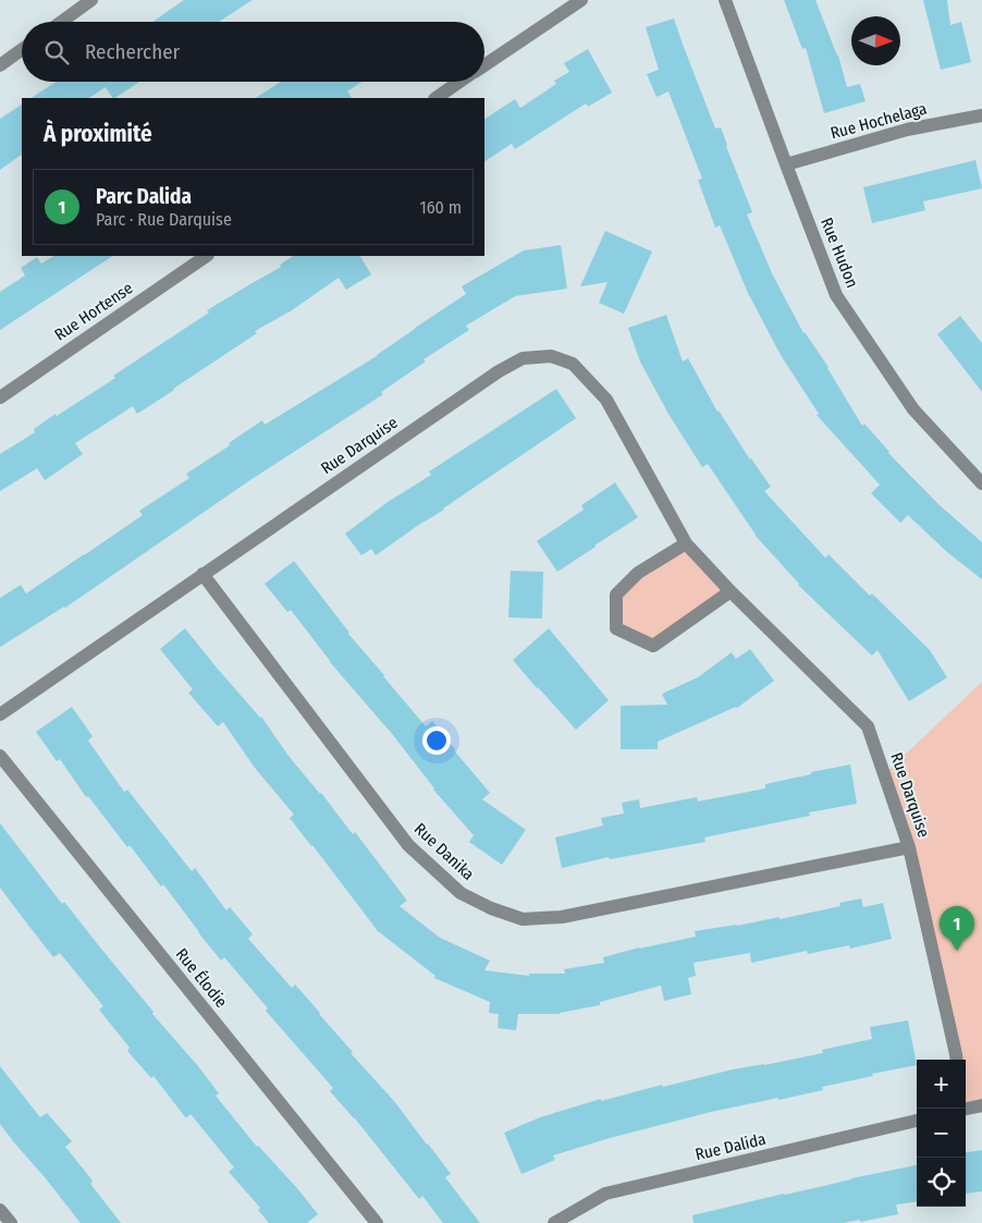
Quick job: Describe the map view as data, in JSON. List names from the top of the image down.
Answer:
{
  "streets": {
    "street": [
      "Rue Hochelaga",
      "Rue Hudon",
      "Rue Hortense",
      "Rue Darquise",
      "Rue Danika",
      "Rue Élodie",
      "Rue Dalida"
    ]
  },
  "crossings": [
    ["Rue Hochelaga", "Rue Hudon"],
    ["Rue Darquise", "Rue Danika"]
  ],
  "north": "right",
  "page": {
    "search": "Rechercher",
    "heading": "À proximité",
    "list": [
      {
        "mark": "1",
        "name": "Parc Dalida",
        "note": "Parc · Rue Darquise",
        "value": "160 m"
      }
    ],
    "pins": "1",
    "map_buttons": ["+", "−"]
  }
}
